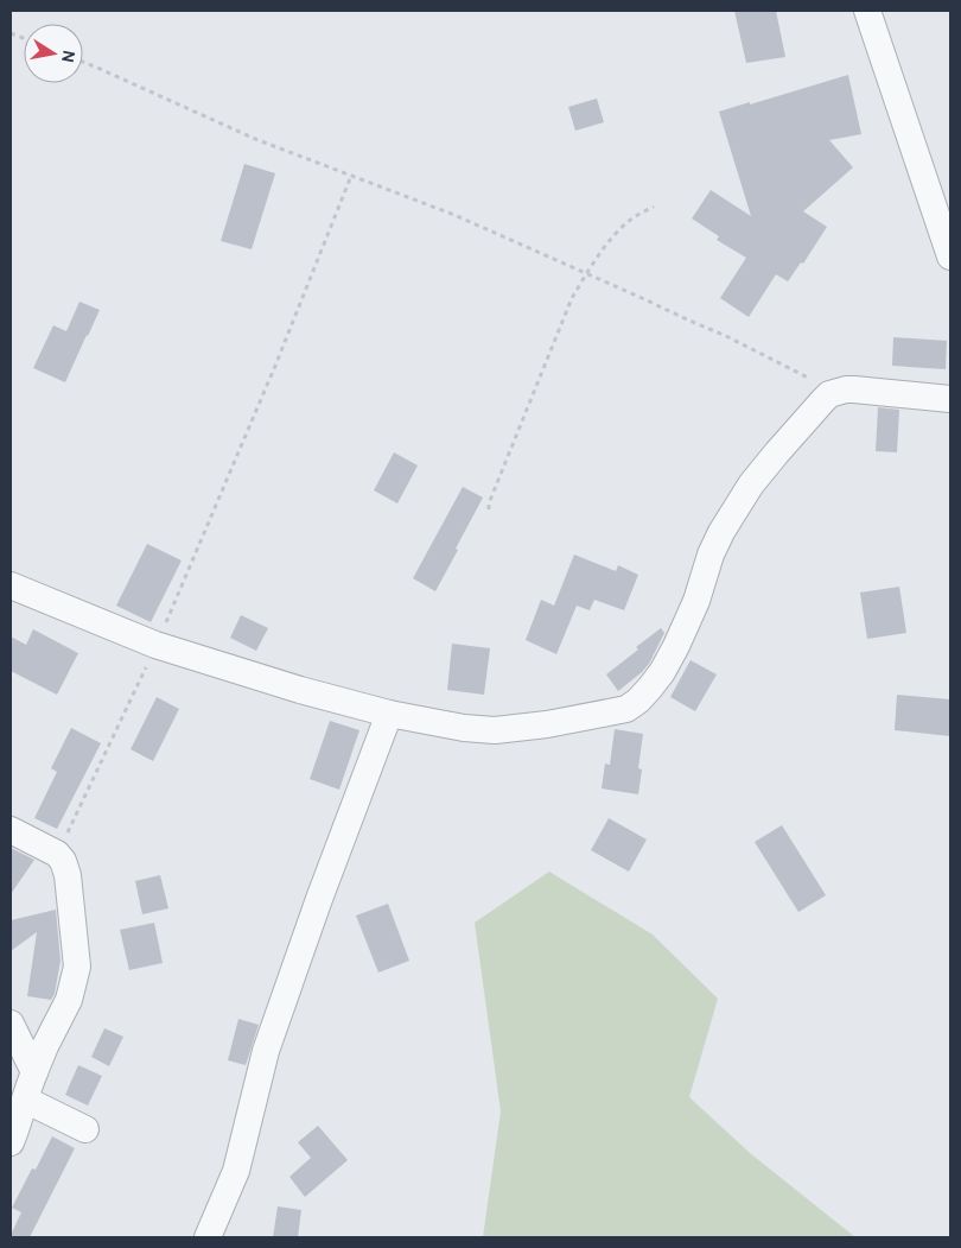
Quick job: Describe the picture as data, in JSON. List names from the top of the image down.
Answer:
{
  "north": "right"
}
